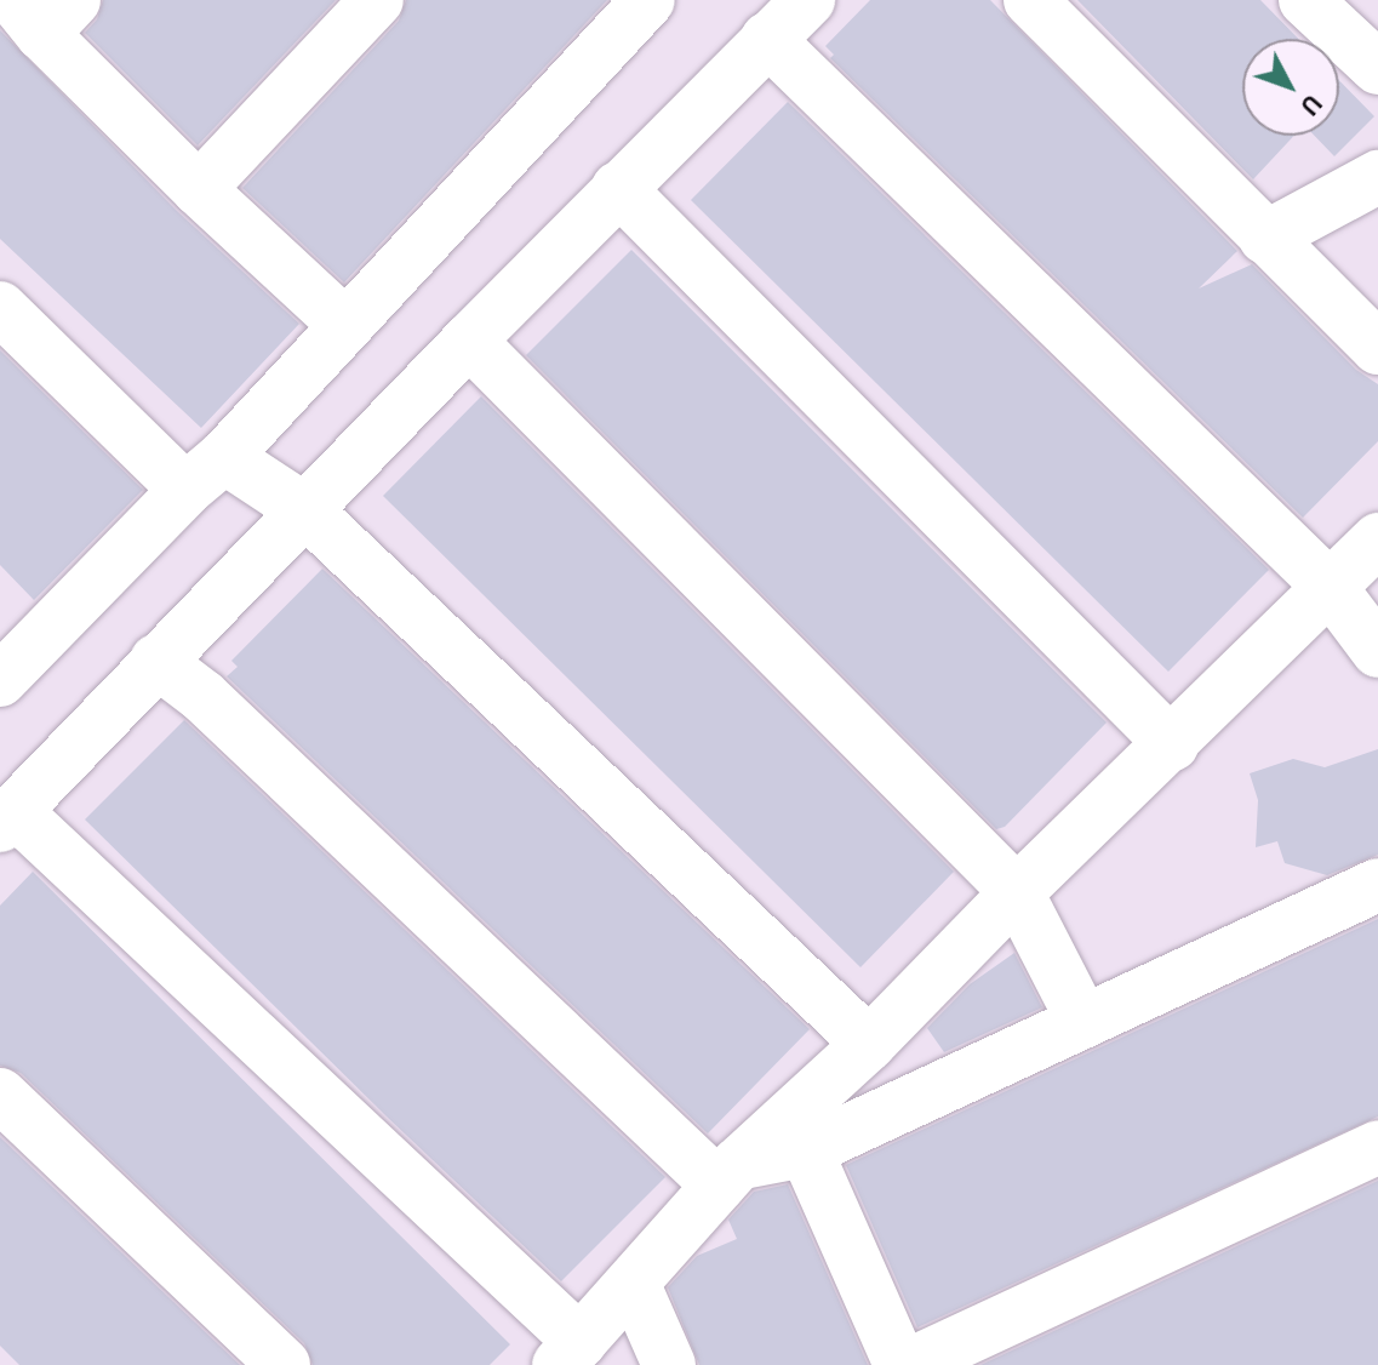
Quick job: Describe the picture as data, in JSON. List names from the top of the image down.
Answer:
{
  "north": "bottom right"
}
